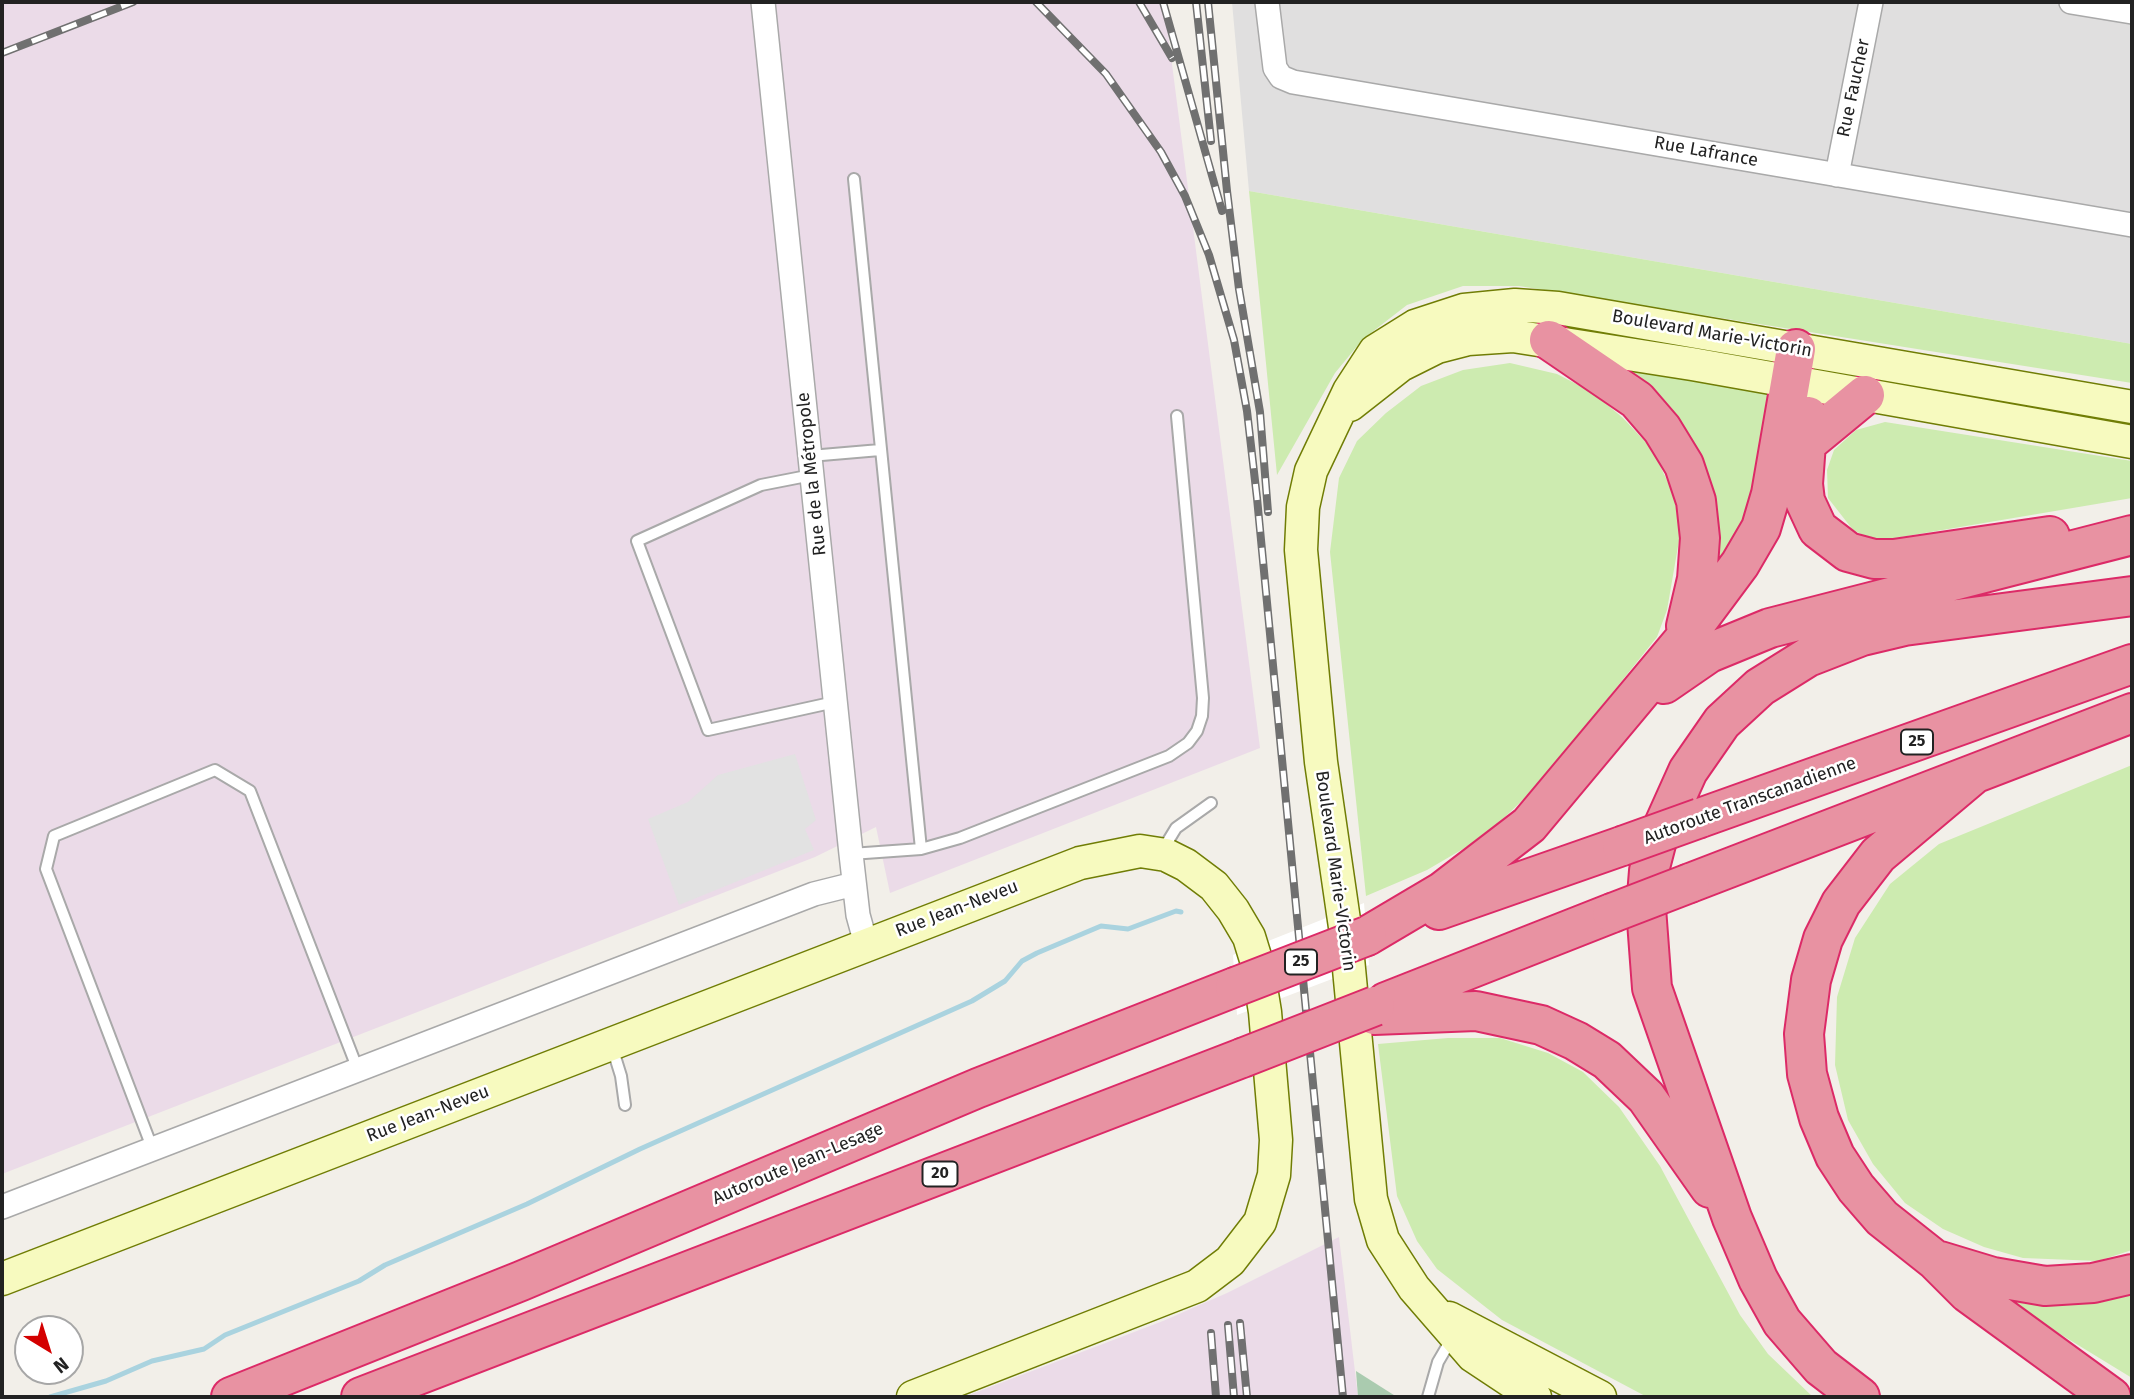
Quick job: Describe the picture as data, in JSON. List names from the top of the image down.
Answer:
{
  "streets": {
    "highway": [
      "25",
      "Autoroute Transcanadienne",
      "Autoroute Jean-Lesage",
      "20"
    ],
    "street": [
      "Rue Faucher",
      "Rue Lafrance",
      "Boulevard Marie-Victorin",
      "Rue de la Métropole",
      "Rue Jean-Neveu"
    ]
  },
  "crossings": [
    ["Rue Faucher", "Rue Lafrance"],
    ["Rue de la Métropole", "Rue Jean-Neveu"],
    ["Autoroute Transcanadienne", "Autoroute Jean-Lesage"]
  ],
  "north": "bottom right"
}
